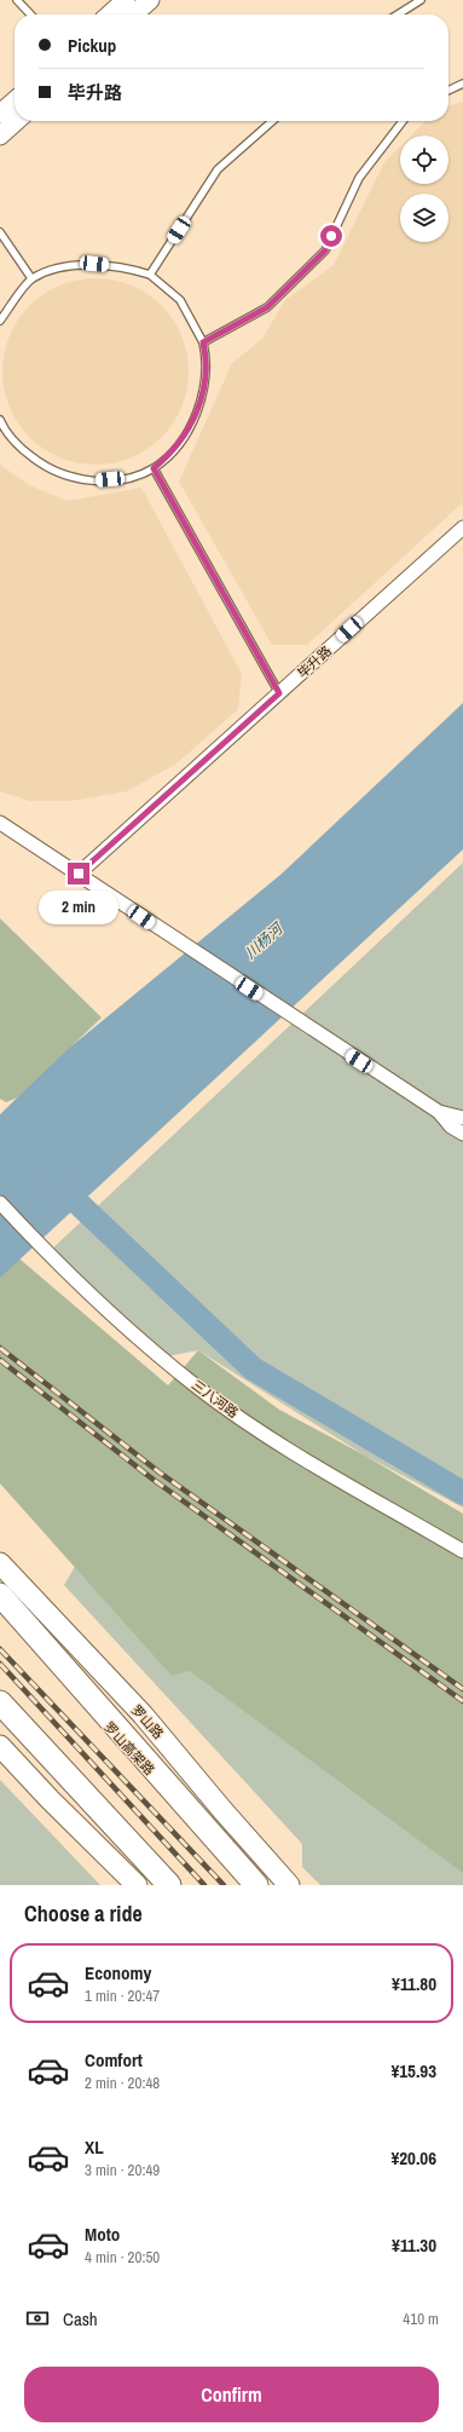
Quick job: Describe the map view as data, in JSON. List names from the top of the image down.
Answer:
{
  "streets": {
    "highway": ["罗山高架路"],
    "main road": ["罗山路"],
    "street": ["毕升路", "三八河路"]
  },
  "water": ["川杨河"],
  "page": {
    "banner": ["Pickup", "毕升路"],
    "bubble": "2 min",
    "heading": "Choose a ride",
    "list": [
      {
        "name": "Economy",
        "note": "1 min · 20:47",
        "value": "¥11.80"
      },
      {
        "name": "Comfort",
        "note": "2 min · 20:48",
        "value": "¥15.93"
      },
      {
        "name": "XL",
        "note": "3 min · 20:49",
        "value": "¥20.06"
      },
      {
        "name": "Moto",
        "note": "4 min · 20:50",
        "value": "¥11.30"
      }
    ],
    "pay": ["Cash", "410 m"],
    "buttons": "Confirm"
  }
}
